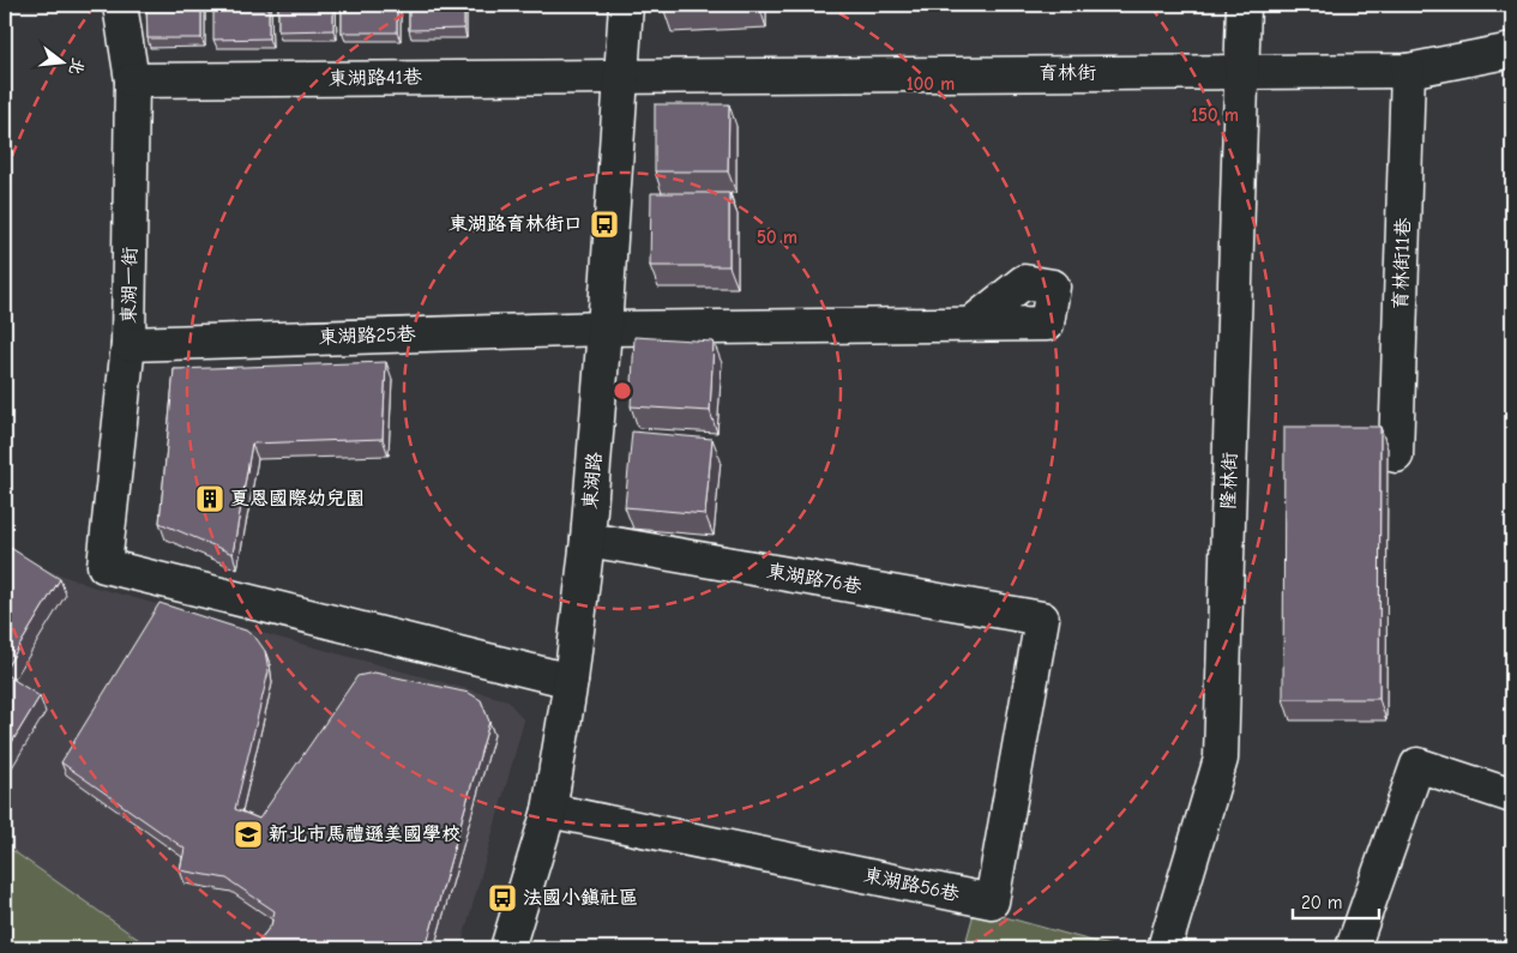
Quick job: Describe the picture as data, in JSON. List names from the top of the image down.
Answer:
{
  "streets": {
    "street": [
      "育林街",
      "東湖路41巷",
      "育林街11巷",
      "東湖一街",
      "東湖路25巷",
      "東湖路",
      "隆林街",
      "東湖路76巷",
      "東湖路56巷"
    ]
  },
  "crossings": [
    ["育林街", "東湖路41巷"],
    ["育林街", "育林街11巷"],
    ["育林街", "東湖路"],
    ["育林街", "隆林街"],
    ["東湖路41巷", "東湖一街"],
    ["東湖路41巷", "東湖路"],
    ["東湖一街", "東湖路25巷"],
    ["東湖一街", "東湖路"],
    ["東湖路25巷", "東湖路"],
    ["東湖路", "東湖路76巷"],
    ["東湖路", "東湖路56巷"],
    ["東湖路76巷", "東湖路56巷"]
  ],
  "places": {
    "bus stop": ["東湖路育林街口", "法國小鎮社區"],
    "building": ["夏恩國際幼兒園"],
    "school or university": ["新北市馬禮遜美國學校"]
  },
  "scale_bar": "20 m",
  "north": "right",
  "rings": ["100 m", "150 m", "50 m"]
}
